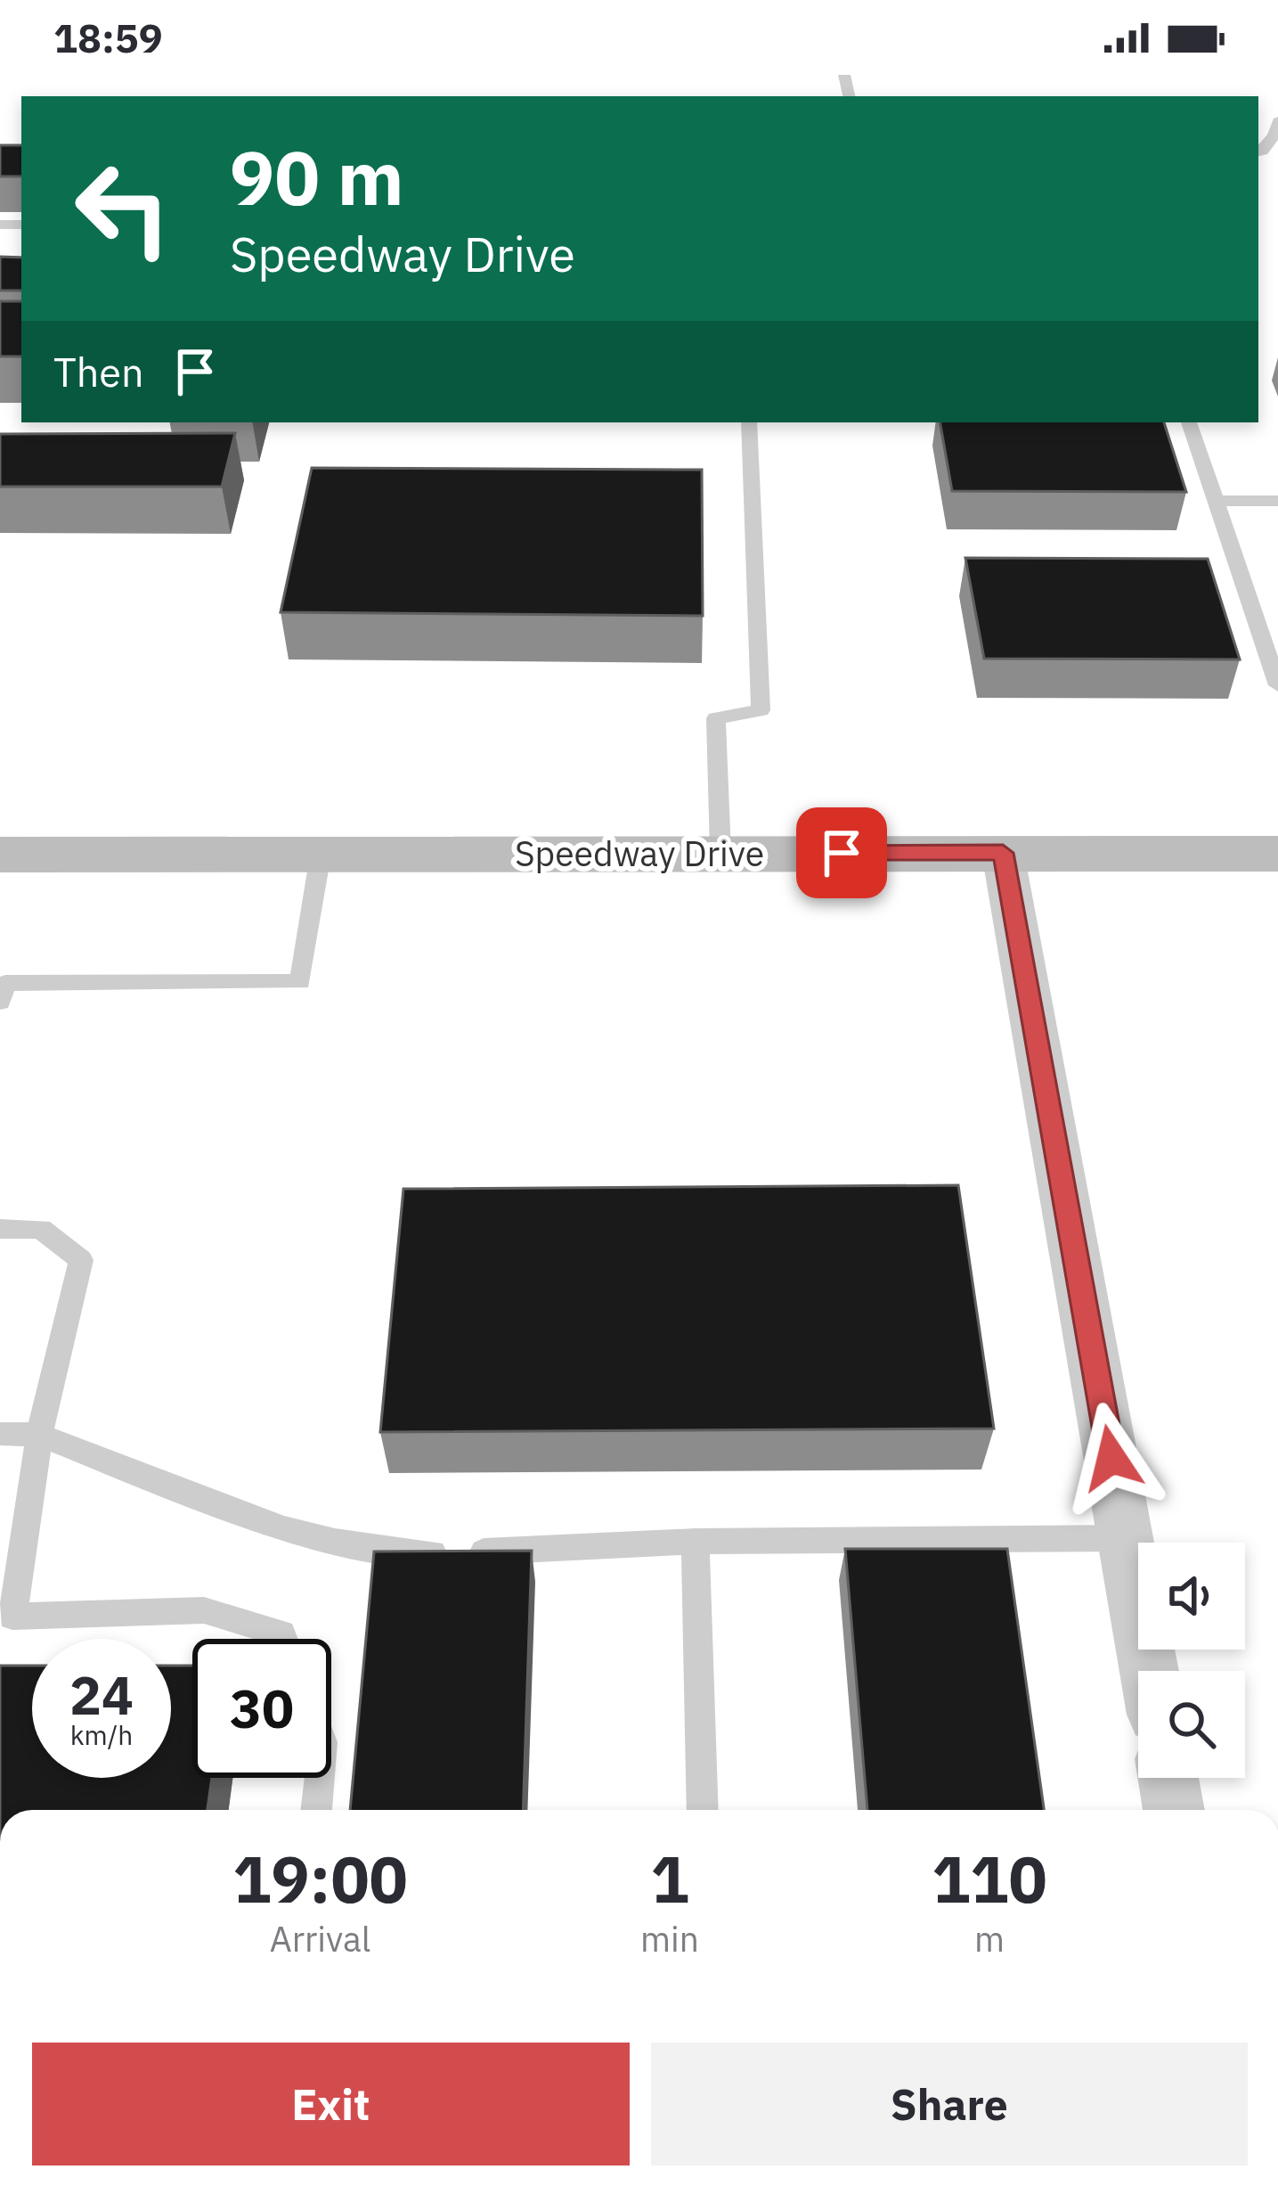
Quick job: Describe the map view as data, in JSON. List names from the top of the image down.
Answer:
{
  "streets": {
    "main road": ["Speedway Drive"]
  },
  "page": {
    "status": "18:59",
    "turn": ["90 m", "Speedway Drive"],
    "then": "Then",
    "speed": "24 km/h",
    "limit": "30",
    "eta": [
      "19:00",
      "Arrival",
      "1",
      "min",
      "110",
      "m"
    ],
    "buttons": ["Exit", "Share"]
  }
}
